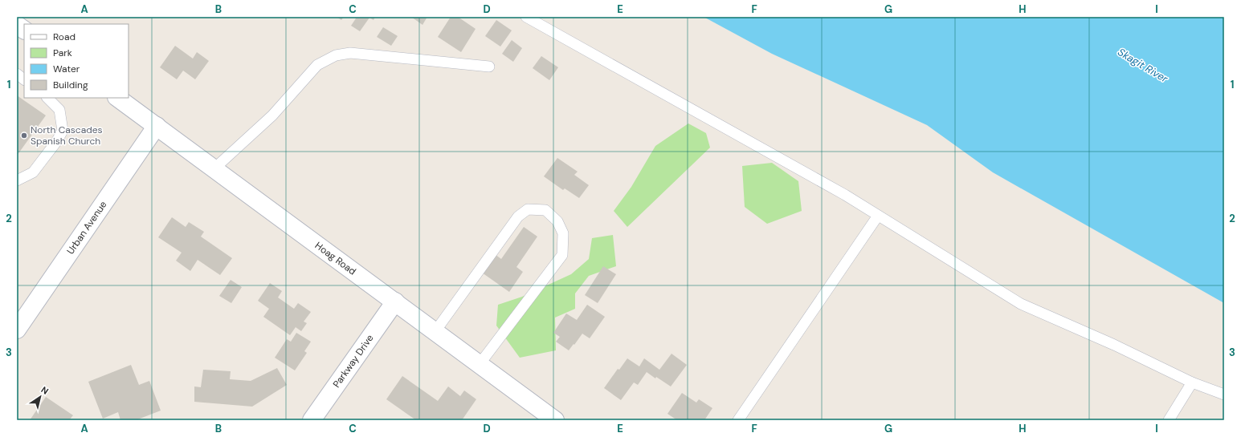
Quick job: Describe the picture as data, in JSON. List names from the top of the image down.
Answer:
{
  "streets": {
    "street": ["Urban Avenue", "Hoag Road", "Parkway Drive"]
  },
  "crossings": [
    ["Urban Avenue", "Hoag Road"],
    ["Hoag Road", "Parkway Drive"]
  ],
  "water": ["Skagit River"],
  "places": ["North Cascades Spanish Church"],
  "legend": [
    "Road",
    "Park",
    "Water",
    "Building"
  ],
  "north": "top right",
  "grid": {
    "columns": [
      "A",
      "B",
      "C",
      "D",
      "E",
      "F",
      "G",
      "H",
      "I"
    ],
    "rows": ["1", "2", "3"]
  }
}
